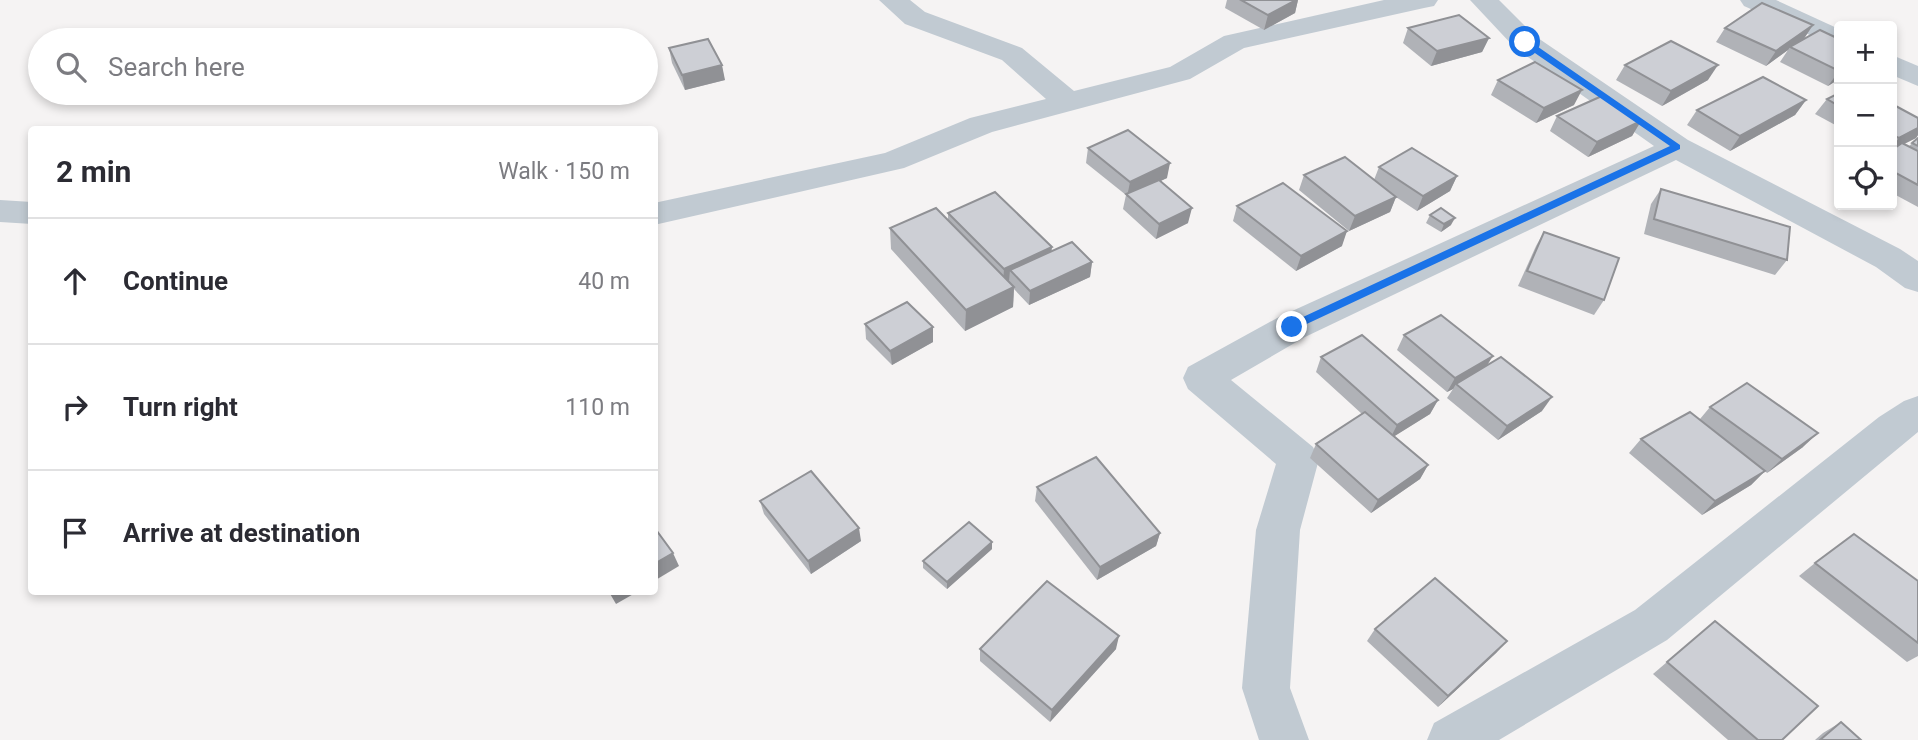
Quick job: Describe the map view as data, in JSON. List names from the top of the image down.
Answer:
{
  "page": {
    "map_buttons": ["+", "−"],
    "search": "Search here",
    "heading": ["2 min", "Walk · 150 m"],
    "list": [
      ["Continue", "40 m"],
      ["Turn right", "110 m"],
      "Arrive at destination"
    ]
  }
}
